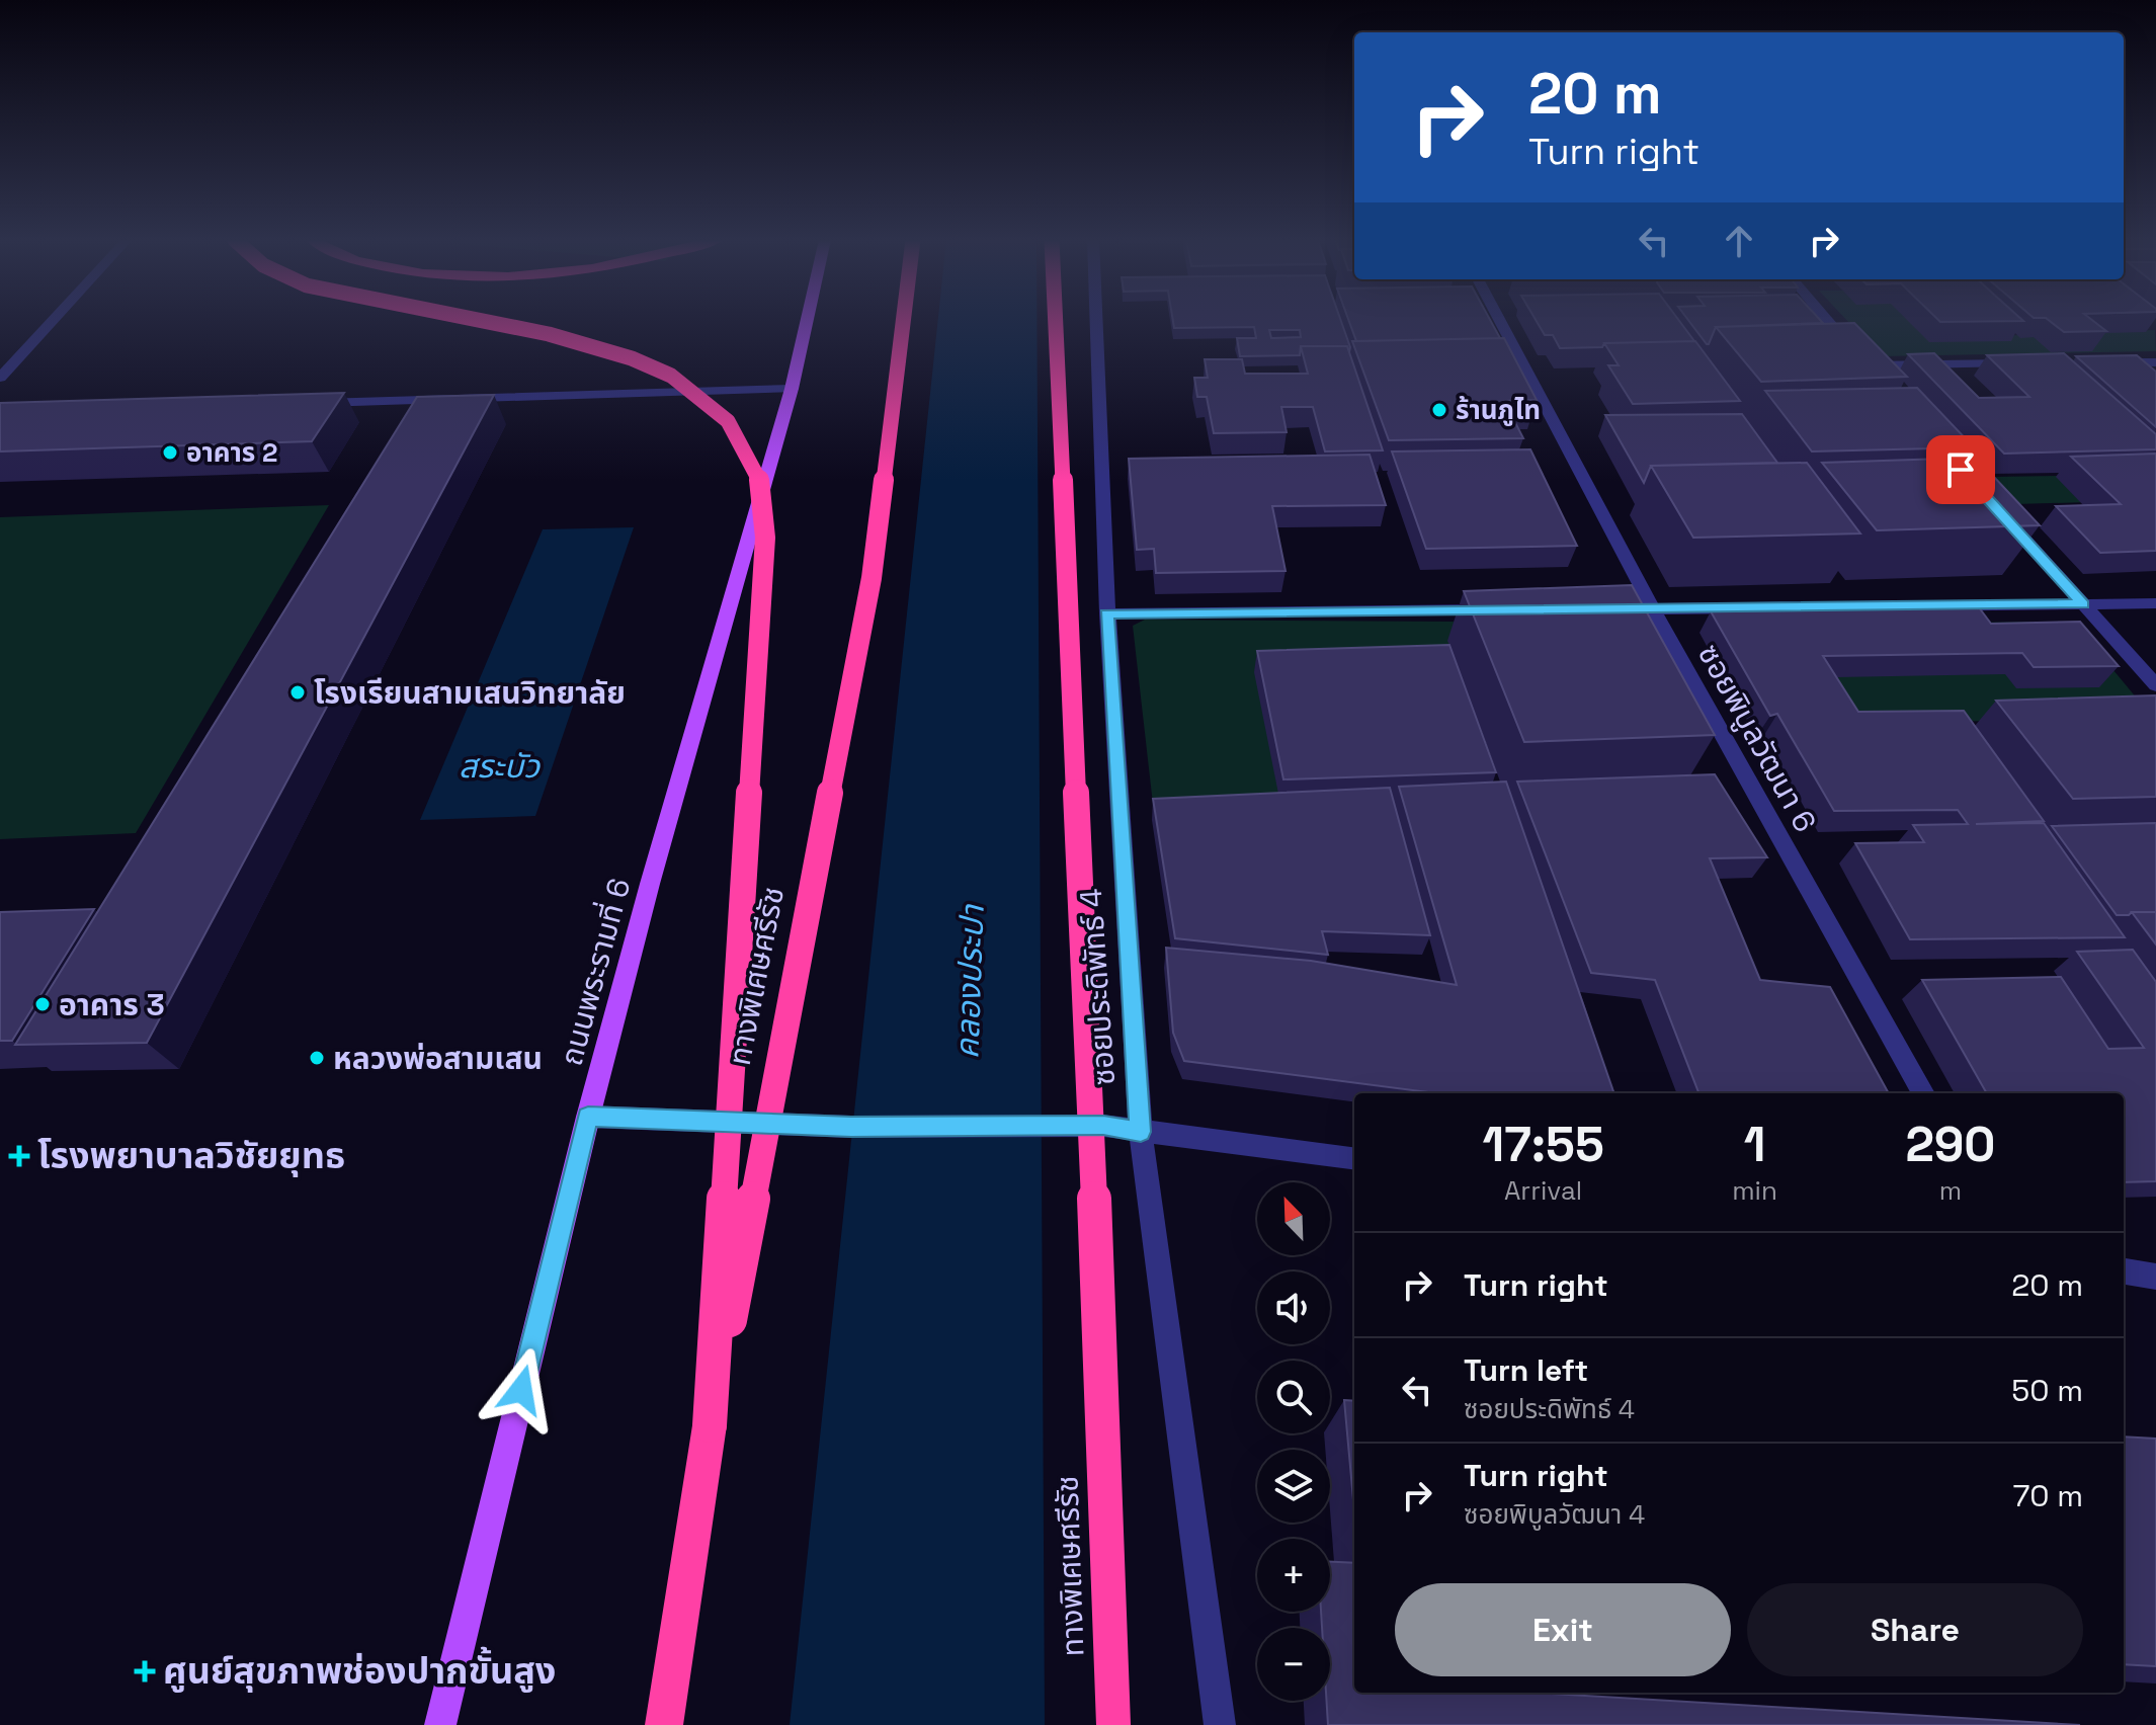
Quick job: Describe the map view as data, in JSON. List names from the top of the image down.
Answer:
{
  "streets": {
    "highway": ["ทางพิเศษศรีรัช"],
    "main road": ["ถนนพระรามที่ 6"],
    "street": ["ซอยพิบูลวัฒนา 6", "ซอยประดิพัทธ์ 4"]
  },
  "water": ["สระบัว", "คลองประปา"],
  "places": {
    "other": [
      "ร้านภูไท",
      "อาคาร 2",
      "โรงเรียนสามเสนวิทยาลัย",
      "อาคาร 3",
      "หลวงพ่อสามเสน"
    ],
    "health": ["โรงพยาบาลวิชัยยุทธ", "ศูนย์สุขภาพช่องปากขั้นสูง"]
  },
  "north": "top left",
  "page": {
    "turn": ["20 m", "Turn right"],
    "eta": [
      "17:55",
      "Arrival",
      "1",
      "min",
      "290",
      "m"
    ],
    "map_buttons": ["+", "−"],
    "list": [
      {
        "name": "Turn right",
        "value": "20 m"
      },
      {
        "name": "Turn left",
        "note": "ซอยประดิพัทธ์ 4",
        "value": "50 m"
      },
      {
        "name": "Turn right",
        "note": "ซอยพิบูลวัฒนา 4",
        "value": "70 m"
      }
    ],
    "buttons": ["Exit", "Share"]
  }
}
